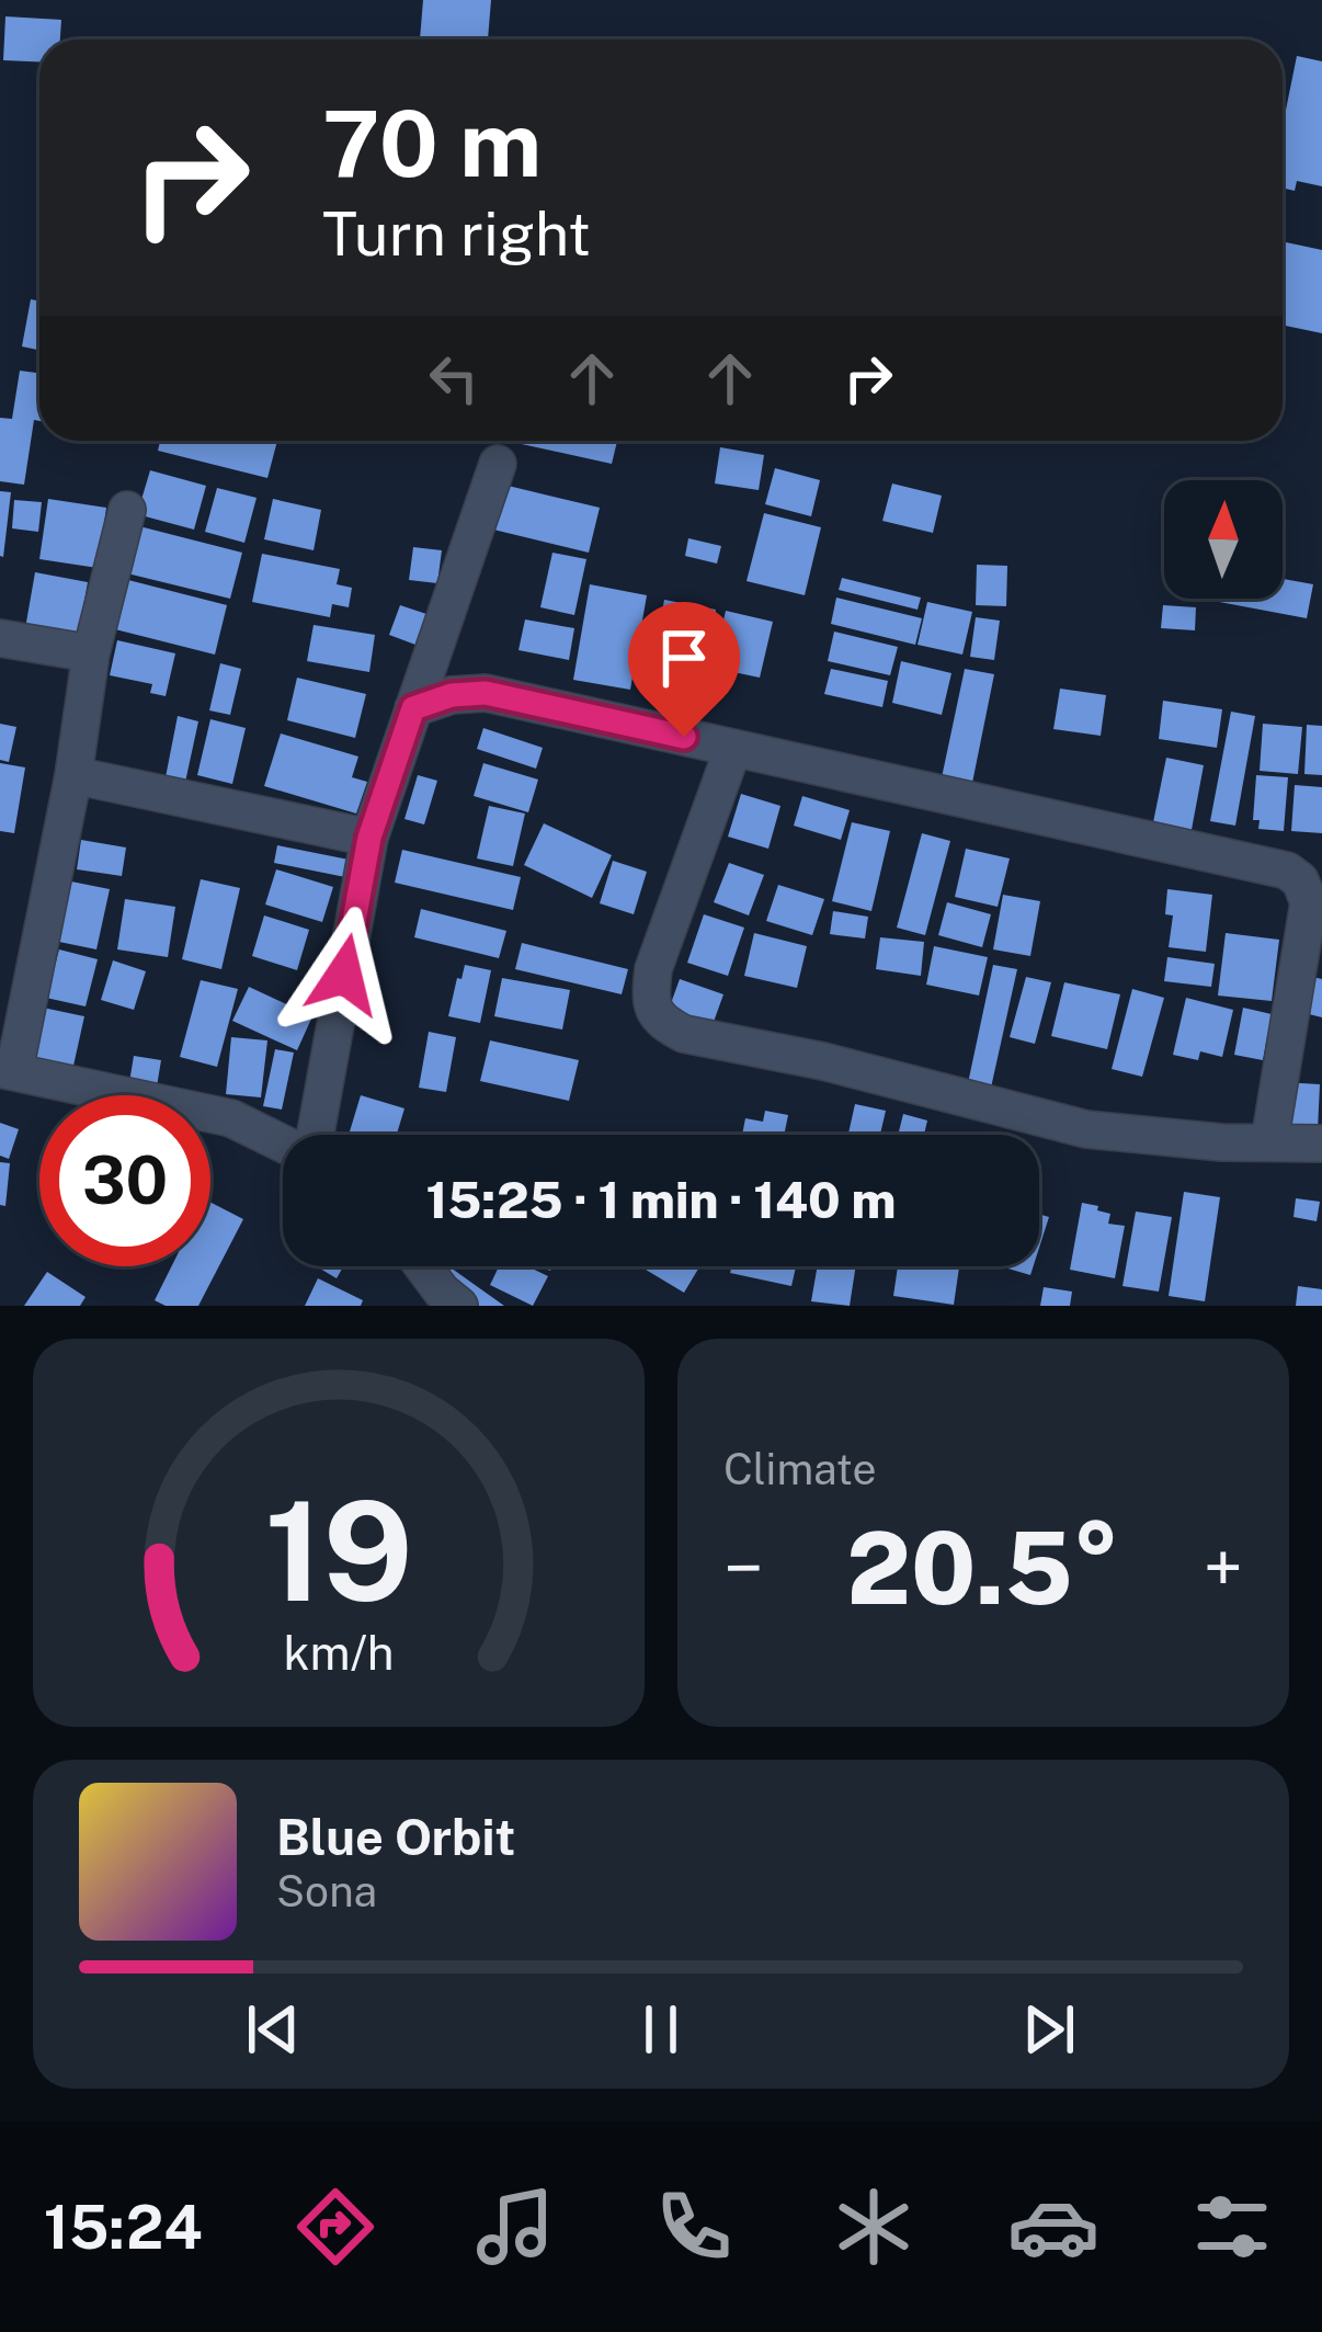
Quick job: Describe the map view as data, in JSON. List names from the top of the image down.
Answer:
{
  "north": "top",
  "page": {
    "turn": ["70 m", "Turn right"],
    "limit": "30",
    "trip": "15:25 · 1 min · 140 m",
    "tile": "Climate",
    "heat": ["−", "20.5°", "+"],
    "song": ["Blue Orbit", "Sona"],
    "tabs": "15:24",
    "gauge": ["19", "km/h"]
  }
}
